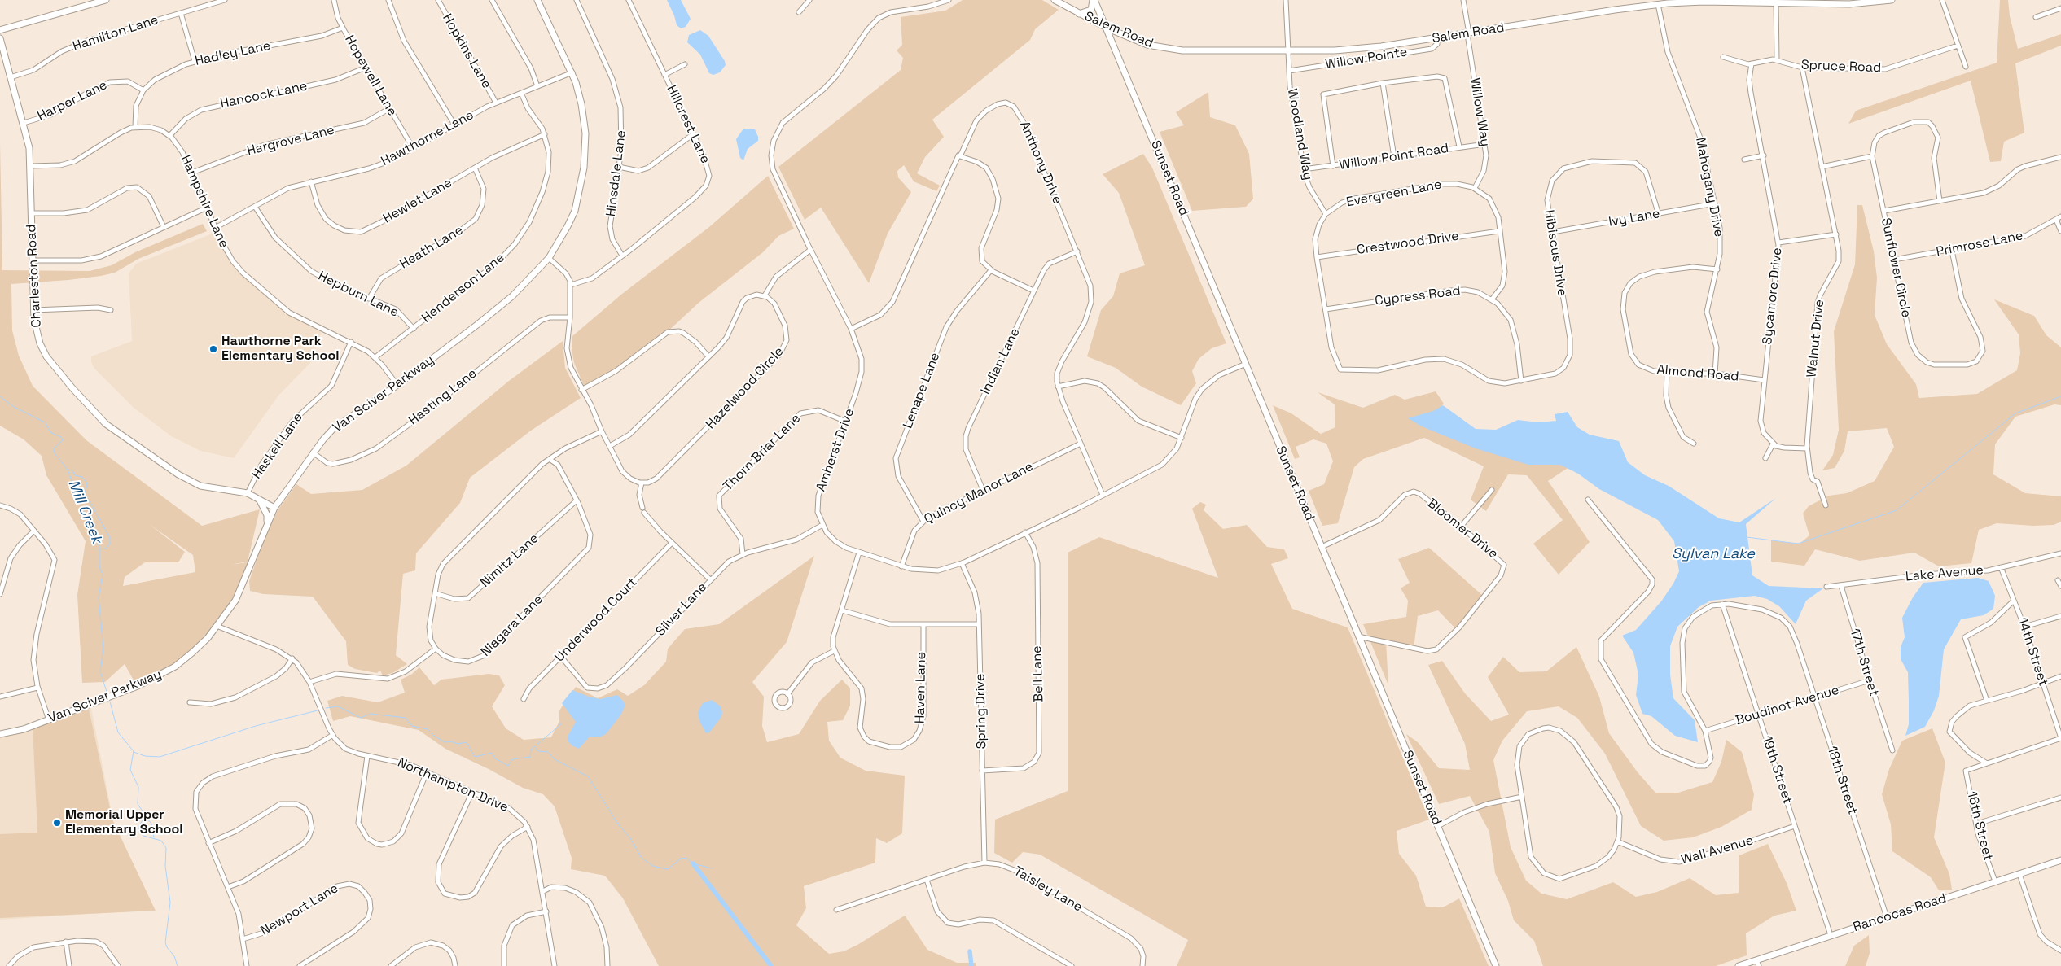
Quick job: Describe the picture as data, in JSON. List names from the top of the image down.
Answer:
{
  "streets": {
    "street": [
      "Salem Road",
      "Hamilton Lane",
      "Hopkins Lane",
      "Hadley Lane",
      "Willow Pointe",
      "Spruce Road",
      "Hopewell Lane",
      "Hancock Lane",
      "Harper Lane",
      "Willow Way",
      "Hillcrest Lane",
      "Woodland Way",
      "Hawthorne Lane",
      "Hargrove Lane",
      "Willow Point Road",
      "Anthony Drive",
      "Hinsdale Lane",
      "Sunset Road",
      "Mahogany Drive",
      "Evergreen Lane",
      "Hewlet Lane",
      "Hampshire Lane",
      "Ivy Lane",
      "Crestwood Drive",
      "Primrose Lane",
      "Heath Lane",
      "Hibiscus Drive",
      "Sunflower Circle",
      "Charleston Road",
      "Henderson Lane",
      "Hepburn Lane",
      "Cypress Road",
      "Sycamore Drive",
      "Walnut Drive",
      "Indian Lane",
      "Almond Road",
      "Hazelwood Circle",
      "Lenape Lane",
      "Van Sciver Parkway",
      "Hasting Lane",
      "Haskell Lane",
      "Amherst Drive",
      "Thorn Briar Lane",
      "Quincy Manor Lane",
      "Bloomer Drive",
      "Nimitz Lane",
      "Lake Avenue",
      "Silver Lane",
      "Underwood Court",
      "Niagara Lane",
      "14th Street",
      "17th Street",
      "Bell Lane",
      "Haven Lane",
      "Boudinot Avenue",
      "Spring Drive",
      "19th Street",
      "18th Street",
      "Northampton Drive",
      "16th Street",
      "Wall Avenue",
      "Taisley Lane",
      "Newport Lane",
      "Rancocas Road"
    ]
  },
  "crossings": [
    ["Salem Road", "Willow Pointe"],
    ["Salem Road", "Willow Way"],
    ["Salem Road", "Woodland Way"],
    ["Salem Road", "Sunset Road"],
    ["Salem Road", "Mahogany Drive"],
    ["Hamilton Lane", "Charleston Road"],
    ["Hopkins Lane", "Hawthorne Lane"],
    ["Hadley Lane", "Hopewell Lane"],
    ["Hadley Lane", "Harper Lane"],
    ["Hadley Lane", "Hampshire Lane"],
    ["Willow Pointe", "Woodland Way"],
    ["Spruce Road", "Sycamore Drive"],
    ["Spruce Road", "Walnut Drive"],
    ["Hopewell Lane", "Hancock Lane"],
    ["Hopewell Lane", "Hawthorne Lane"],
    ["Hopewell Lane", "Hargrove Lane"],
    ["Hancock Lane", "Hampshire Lane"],
    ["Harper Lane", "Charleston Road"],
    ["Willow Way", "Willow Point Road"],
    ["Willow Way", "Evergreen Lane"],
    ["Hillcrest Lane", "Hinsdale Lane"],
    ["Woodland Way", "Willow Point Road"],
    ["Woodland Way", "Evergreen Lane"],
    ["Hawthorne Lane", "Hewlet Lane"],
    ["Hawthorne Lane", "Hampshire Lane"],
    ["Hawthorne Lane", "Henderson Lane"],
    ["Hawthorne Lane", "Hepburn Lane"],
    ["Hawthorne Lane", "Van Sciver Parkway"],
    ["Hargrove Lane", "Hampshire Lane"],
    ["Anthony Drive", "Indian Lane"],
    ["Anthony Drive", "Amherst Drive"],
    ["Anthony Drive", "Quincy Manor Lane"],
    ["Sunset Road", "Amherst Drive"],
    ["Sunset Road", "Bloomer Drive"],
    ["Mahogany Drive", "Ivy Lane"],
    ["Mahogany Drive", "Almond Road"],
    ["Evergreen Lane", "Crestwood Drive"],
    ["Evergreen Lane", "Cypress Road"],
    ["Hewlet Lane", "Heath Lane"],
    ["Hewlet Lane", "Henderson Lane"],
    ["Hampshire Lane", "Charleston Road"],
    ["Hampshire Lane", "Henderson Lane"],
    ["Hampshire Lane", "Van Sciver Parkway"],
    ["Hampshire Lane", "Haskell Lane"],
    ["Ivy Lane", "Hibiscus Drive"],
    ["Primrose Lane", "Sunflower Circle"],
    ["Heath Lane", "Hepburn Lane"],
    ["Hibiscus Drive", "Cypress Road"],
    ["Charleston Road", "Van Sciver Parkway"],
    ["Charleston Road", "Haskell Lane"],
    ["Henderson Lane", "Hepburn Lane"],
    ["Sycamore Drive", "Almond Road"],
    ["Indian Lane", "Quincy Manor Lane"],
    ["Lenape Lane", "Quincy Manor Lane"],
    ["Van Sciver Parkway", "Hasting Lane"],
    ["Van Sciver Parkway", "Northampton Drive"],
    ["Amherst Drive", "Thorn Briar Lane"],
    ["Amherst Drive", "Quincy Manor Lane"],
    ["Amherst Drive", "Silver Lane"],
    ["Amherst Drive", "Bell Lane"],
    ["Amherst Drive", "Spring Drive"],
    ["Thorn Briar Lane", "Silver Lane"],
    ["Nimitz Lane", "Niagara Lane"],
    ["Lake Avenue", "14th Street"],
    ["Lake Avenue", "17th Street"],
    ["Silver Lane", "Underwood Court"],
    ["17th Street", "Boudinot Avenue"],
    ["Bell Lane", "Spring Drive"],
    ["Boudinot Avenue", "19th Street"],
    ["Boudinot Avenue", "18th Street"],
    ["Spring Drive", "Taisley Lane"],
    ["19th Street", "18th Street"],
    ["19th Street", "Wall Avenue"],
    ["19th Street", "Rancocas Road"],
    ["18th Street", "Rancocas Road"],
    ["16th Street", "Rancocas Road"]
  ],
  "water": ["Mill Creek", "Sylvan Lake"],
  "places": ["Hawthorne Park Elementary School", "Memorial Upper Elementary School"]
}
